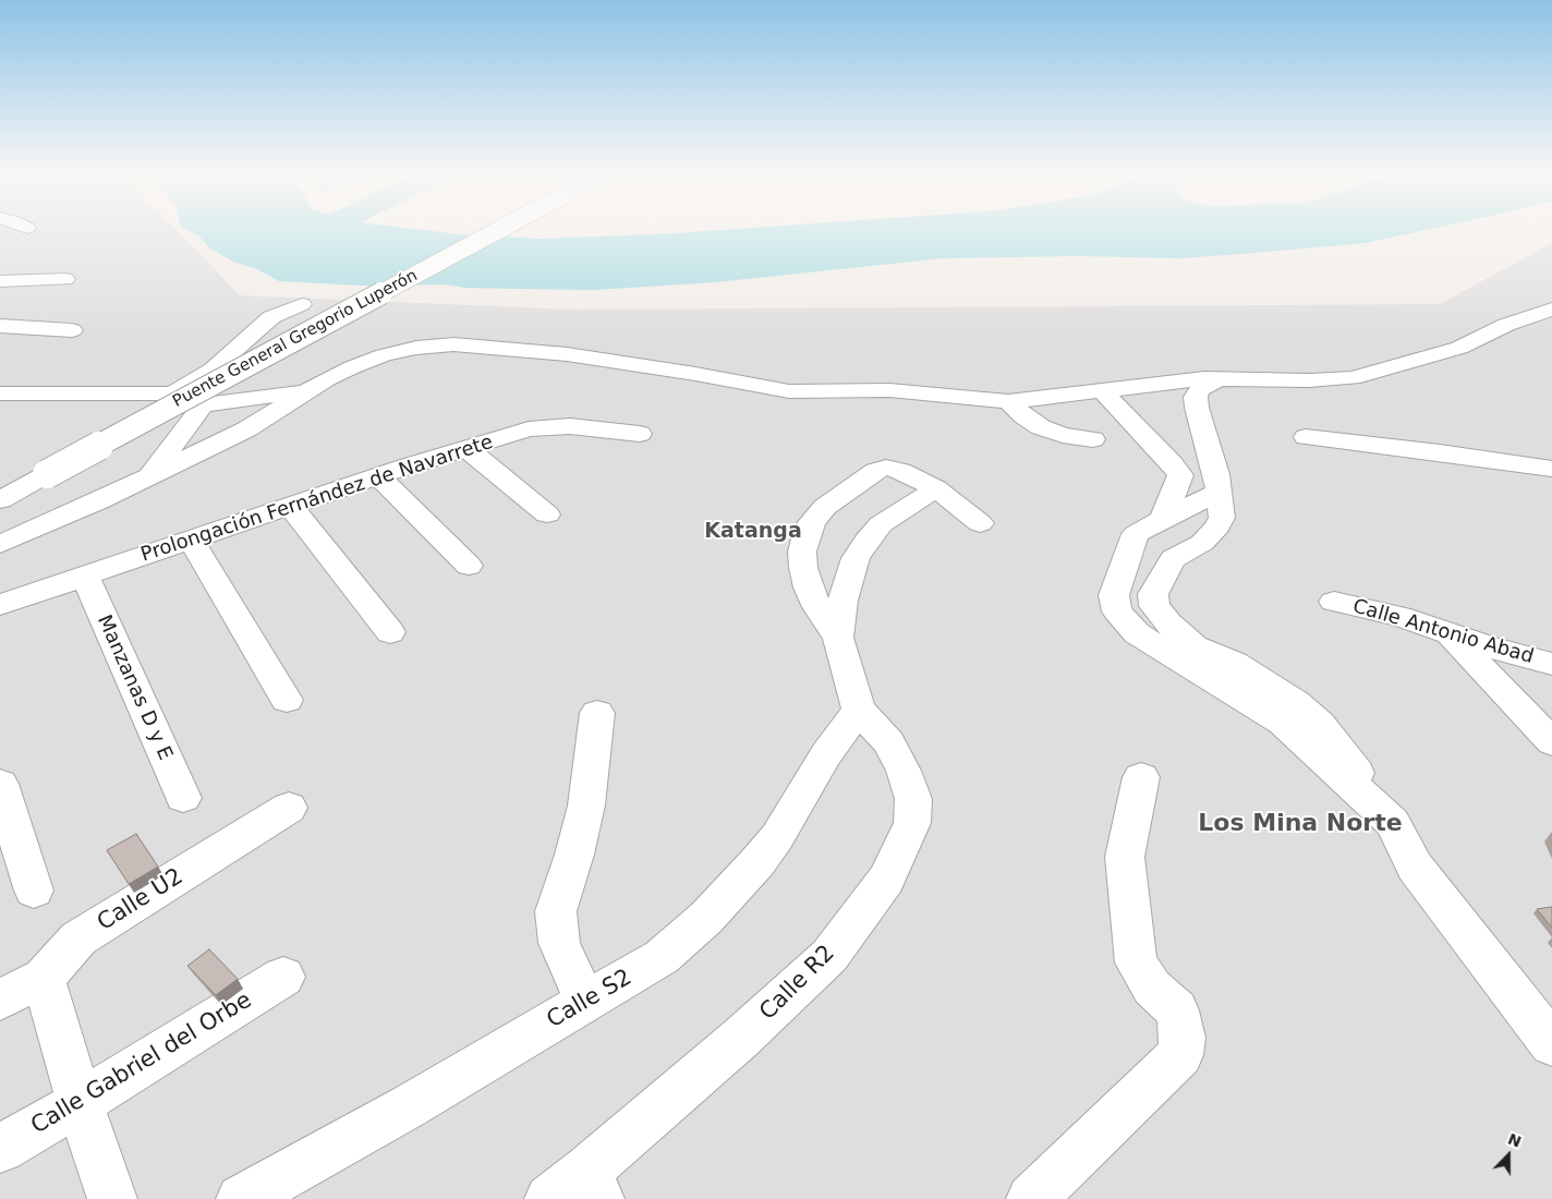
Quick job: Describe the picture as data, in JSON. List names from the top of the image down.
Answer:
{
  "streets": {
    "street": [
      "Puente General Gregorio Luperón",
      "Prolongación Fernández de Navarrete",
      "Calle Antonio Abad",
      "Manzanas D y E",
      "Calle U2",
      "Calle R2",
      "Calle S2",
      "Calle Gabriel del Orbe"
    ]
  },
  "crossings": [
    ["Prolongación Fernández de Navarrete", "Manzanas D y E"],
    ["Calle R2", "Calle S2"]
  ],
  "districts": ["Katanga", "Los Mina Norte"],
  "north": "top"
}
